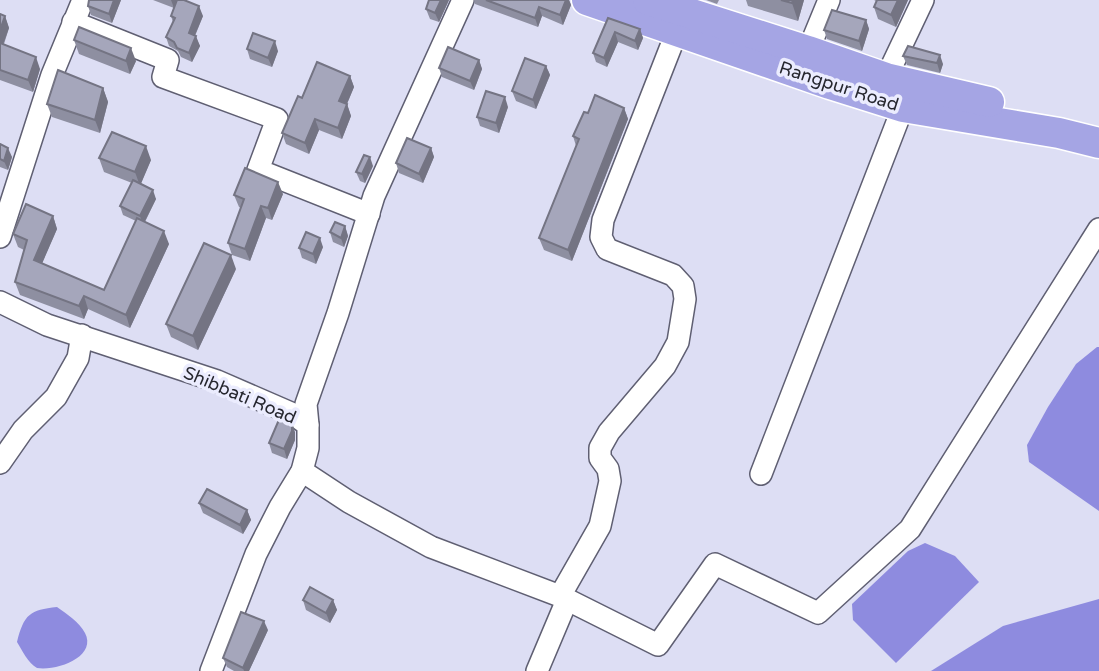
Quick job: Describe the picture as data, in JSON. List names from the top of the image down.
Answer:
{
  "streets": {
    "highway": ["Rangpur Road"],
    "street": ["Shibbati Road"]
  }
}
